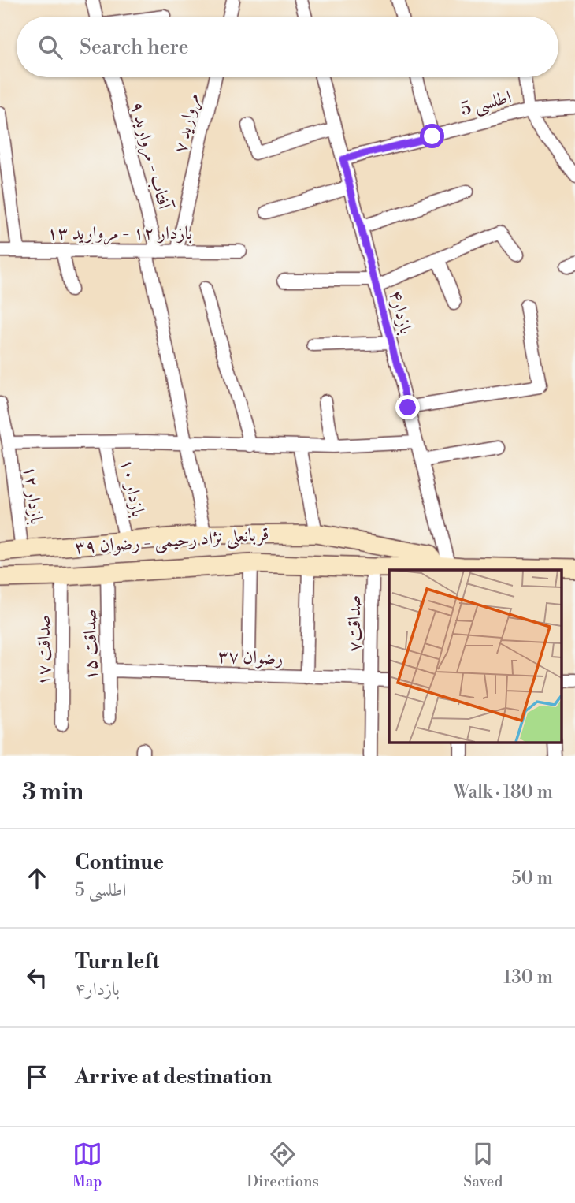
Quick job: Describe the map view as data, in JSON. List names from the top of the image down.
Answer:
{
  "streets": {
    "main road": ["قربانعلی نژاد رحیمی - رضوان ۳۹"],
    "street": [
      "اطلسی 5",
      "مروارید ۷",
      "آفتاب - مروارید ۹",
      "بازدار ۱۲ - مروارید ۱۳",
      "بازدار۴",
      "بازدار ۱۰",
      "بازدار ۱۲",
      "صداقت۷",
      "صداقت ۱۵",
      "صداقت ۱۷",
      "رضوان ۳۷"
    ]
  },
  "crossings": [
    ["اطلسی 5", "بازدار۴"],
    ["مروارید ۷", "بازدار ۱۲ - مروارید ۱۳"],
    ["آفتاب - مروارید ۹", "بازدار ۱۲ - مروارید ۱۳"],
    ["آفتاب - مروارید ۹", "قربانعلی نژاد رحیمی - رضوان ۳۹"],
    ["بازدار۴", "قربانعلی نژاد رحیمی - رضوان ۳۹"],
    ["بازدار ۱۰", "قربانعلی نژاد رحیمی - رضوان ۳۹"],
    ["بازدار ۱۲", "قربانعلی نژاد رحیمی - رضوان ۳۹"],
    ["قربانعلی نژاد رحیمی - رضوان ۳۹", "صداقت۷"],
    ["قربانعلی نژاد رحیمی - رضوان ۳۹", "صداقت ۱۵"],
    ["قربانعلی نژاد رحیمی - رضوان ۳۹", "صداقت ۱۷"],
    ["صداقت۷", "رضوان ۳۷"],
    ["صداقت ۱۵", "رضوان ۳۷"]
  ],
  "page": {
    "search": "Search here",
    "heading": ["3 min", "Walk · 180 m"],
    "list": [
      ["Continue", "اطلسی 5", "50 m"],
      ["Turn left", "بازدار۴", "130 m"],
      "Arrive at destination"
    ],
    "nav": ["Map", "Directions", "Saved"]
  }
}
